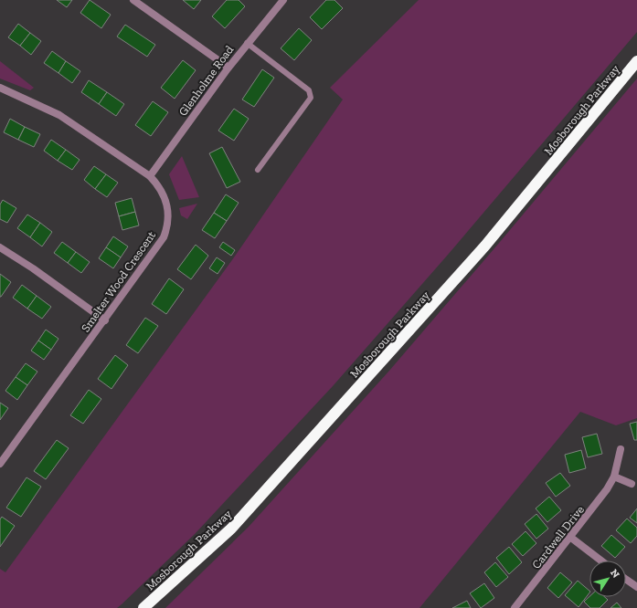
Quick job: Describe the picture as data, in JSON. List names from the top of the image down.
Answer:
{
  "streets": {
    "highway": ["Mosborough Parkway"],
    "street": ["Glenholme Road", "Smelter Wood Crescent", "Cardwell Drive"]
  },
  "crossings": [
    ["Glenholme Road", "Smelter Wood Crescent"]
  ],
  "north": "top right"
}
